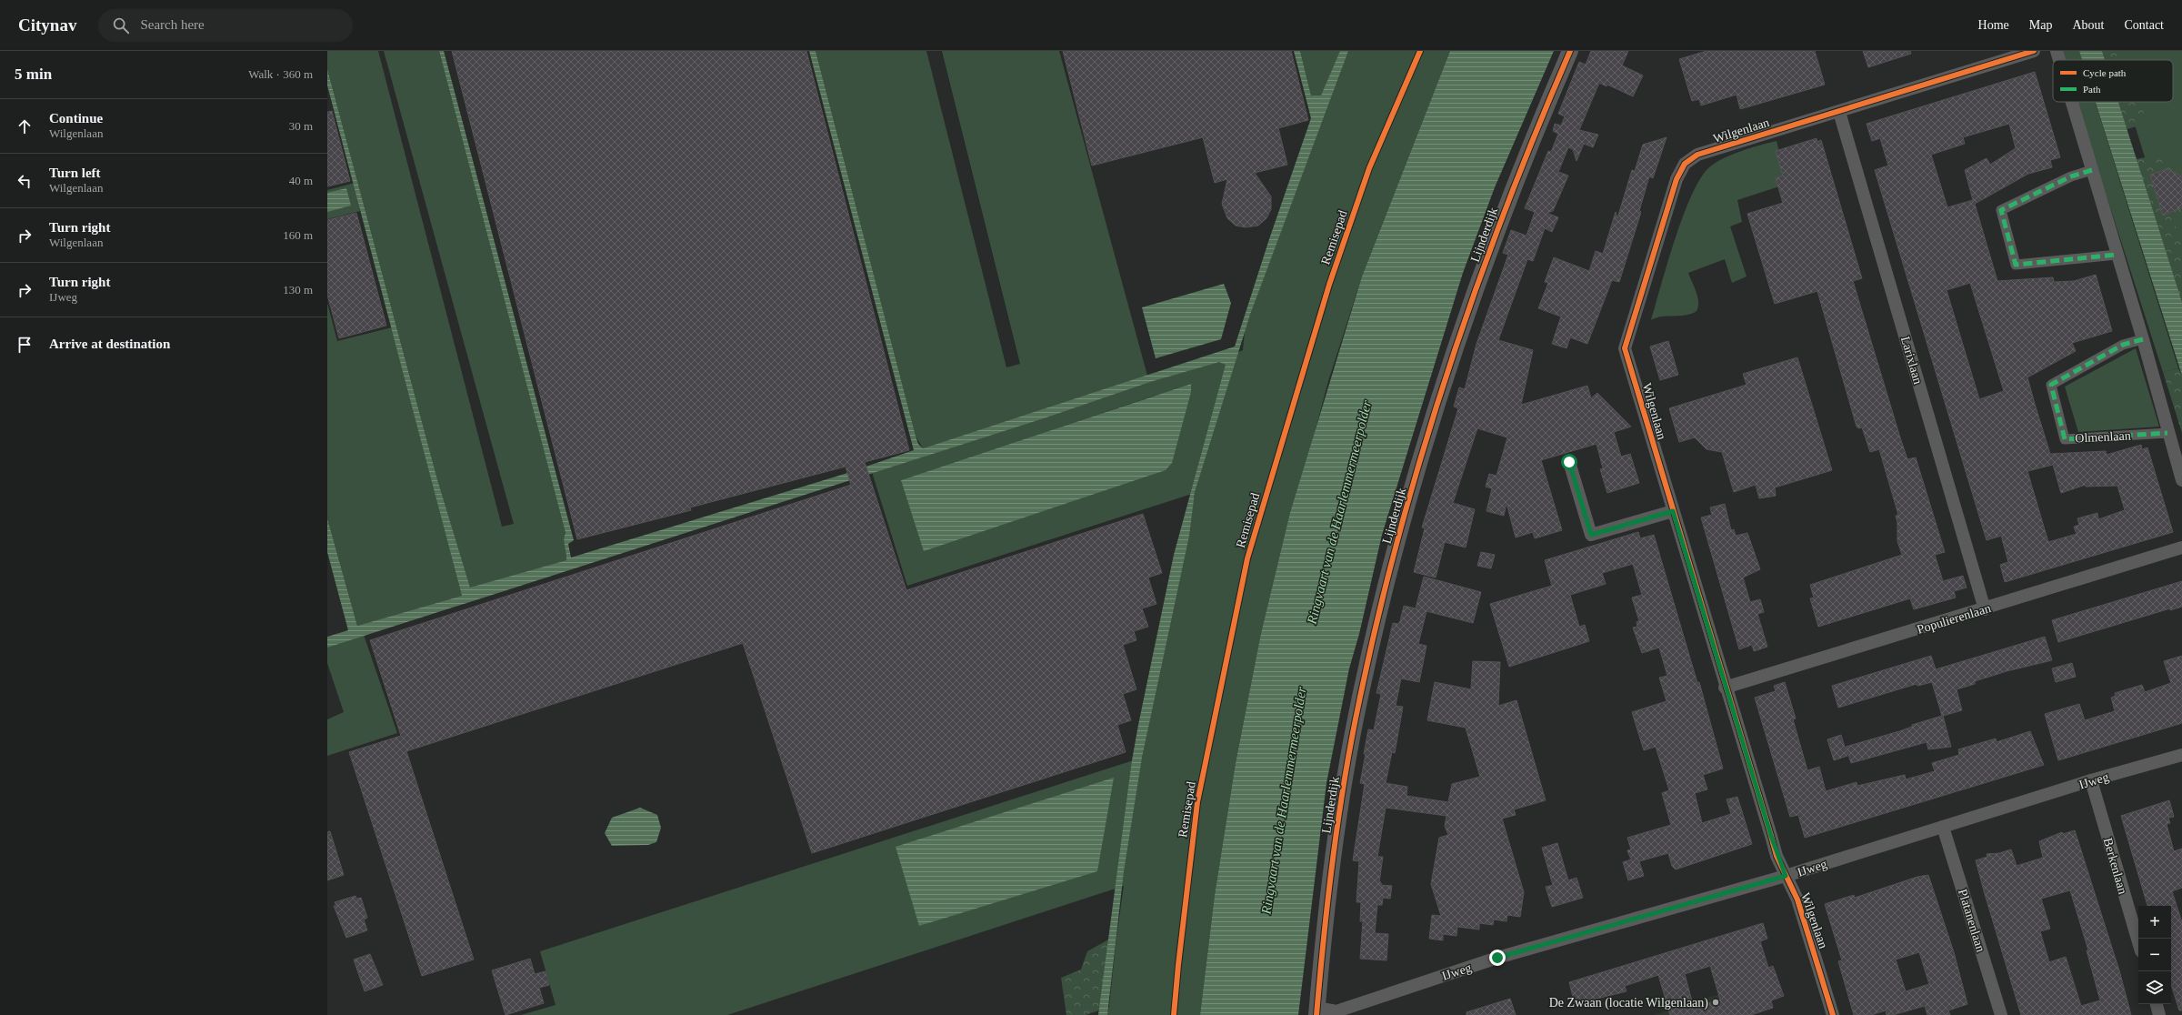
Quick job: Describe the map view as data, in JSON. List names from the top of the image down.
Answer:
{
  "streets": {
    "street": [
      "Wilgenlaan",
      "Lijnderdijk",
      "Larixlaan",
      "Olmenlaan",
      "Populierenlaan",
      "IJweg",
      "Berkenlaan",
      "Platanenlaan"
    ],
    "cycle path": ["Remisepad"]
  },
  "crossings": [
    ["Wilgenlaan", "Larixlaan"],
    ["Wilgenlaan", "Populierenlaan"],
    ["Wilgenlaan", "IJweg"],
    ["Lijnderdijk", "IJweg"],
    ["Larixlaan", "Populierenlaan"],
    ["IJweg", "Berkenlaan"],
    ["IJweg", "Platanenlaan"]
  ],
  "water": ["Ringvaart van de Haarlemmermeerpolder"],
  "places": ["De Zwaan (locatie Wilgenlaan)"],
  "legend": ["Cycle path", "Path"],
  "page": {
    "header": "Citynav",
    "search": "Search here",
    "nav": [
      "Home",
      "Map",
      "About",
      "Contact"
    ],
    "heading": ["5 min", "Walk · 360 m"],
    "list": [
      ["Continue", "Wilgenlaan", "30 m"],
      ["Turn left", "Wilgenlaan", "40 m"],
      ["Turn right", "Wilgenlaan", "160 m"],
      ["Turn right", "IJweg", "130 m"],
      "Arrive at destination"
    ],
    "map_buttons": ["+", "−"]
  }
}
